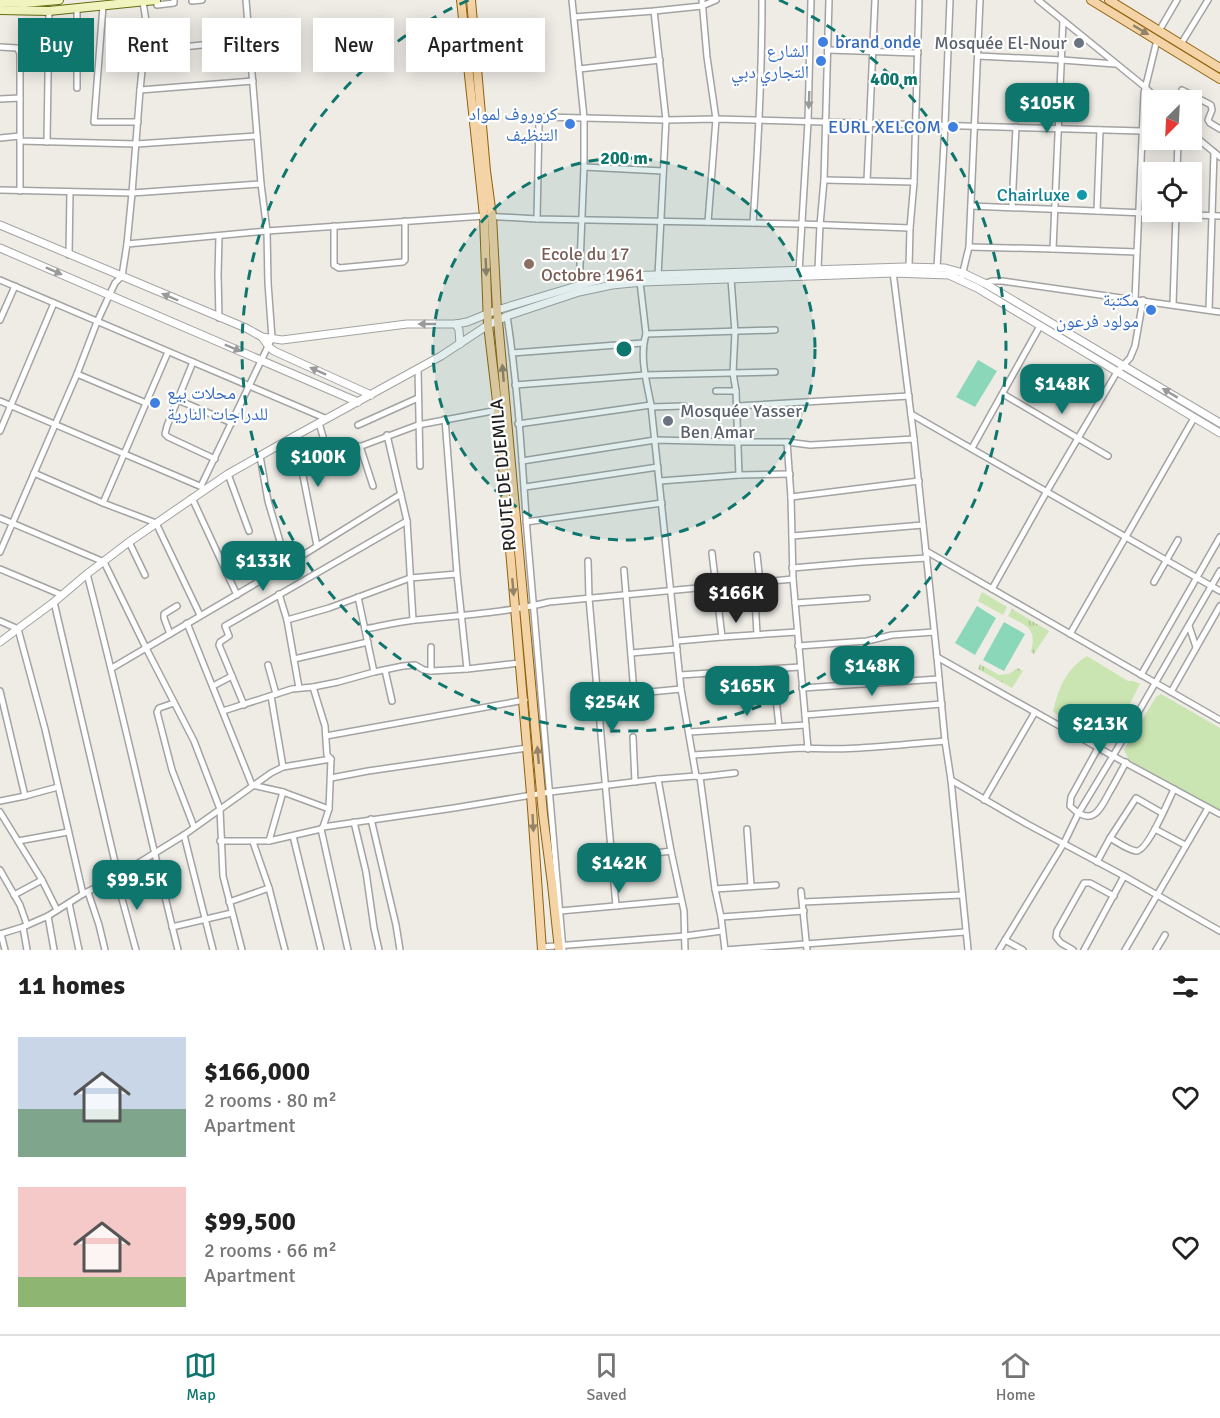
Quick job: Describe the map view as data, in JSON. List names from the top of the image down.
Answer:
{
  "streets": {
    "main road": ["ROUTE DE DJEMILA"]
  },
  "places": [
    "brand onde",
    "Mosquée El-Nour",
    "الشارع التجاري دبي",
    "كروروف لمواد التنظيف",
    "EURL XELCOM",
    "Chairluxe",
    "Ecole du 17 Octobre 1961",
    "مكتبة مولود فرعون",
    "محلات بيع للدراجات النارية",
    "Mosquée Yasser Ben Amar"
  ],
  "north": "bottom left",
  "page": {
    "chip": [
      "Buy",
      "Rent",
      "Filters",
      "New",
      "Apartment"
    ],
    "price": [
      "$105K",
      "$148K",
      "$100K",
      "$133K",
      "$166K",
      "$148K",
      "$165K",
      "$254K",
      "$213K",
      "$142K",
      "$99.5K"
    ],
    "heading": "11 homes",
    "list": [
      {
        "name": "$166,000",
        "note": "2 rooms · 80 m² · Apartment"
      },
      {
        "name": "$99,500",
        "note": "2 rooms · 66 m² · Apartment"
      }
    ],
    "tabs": ["Map", "Saved", "Home"]
  },
  "rings": ["400 m", "200 m"]
}
